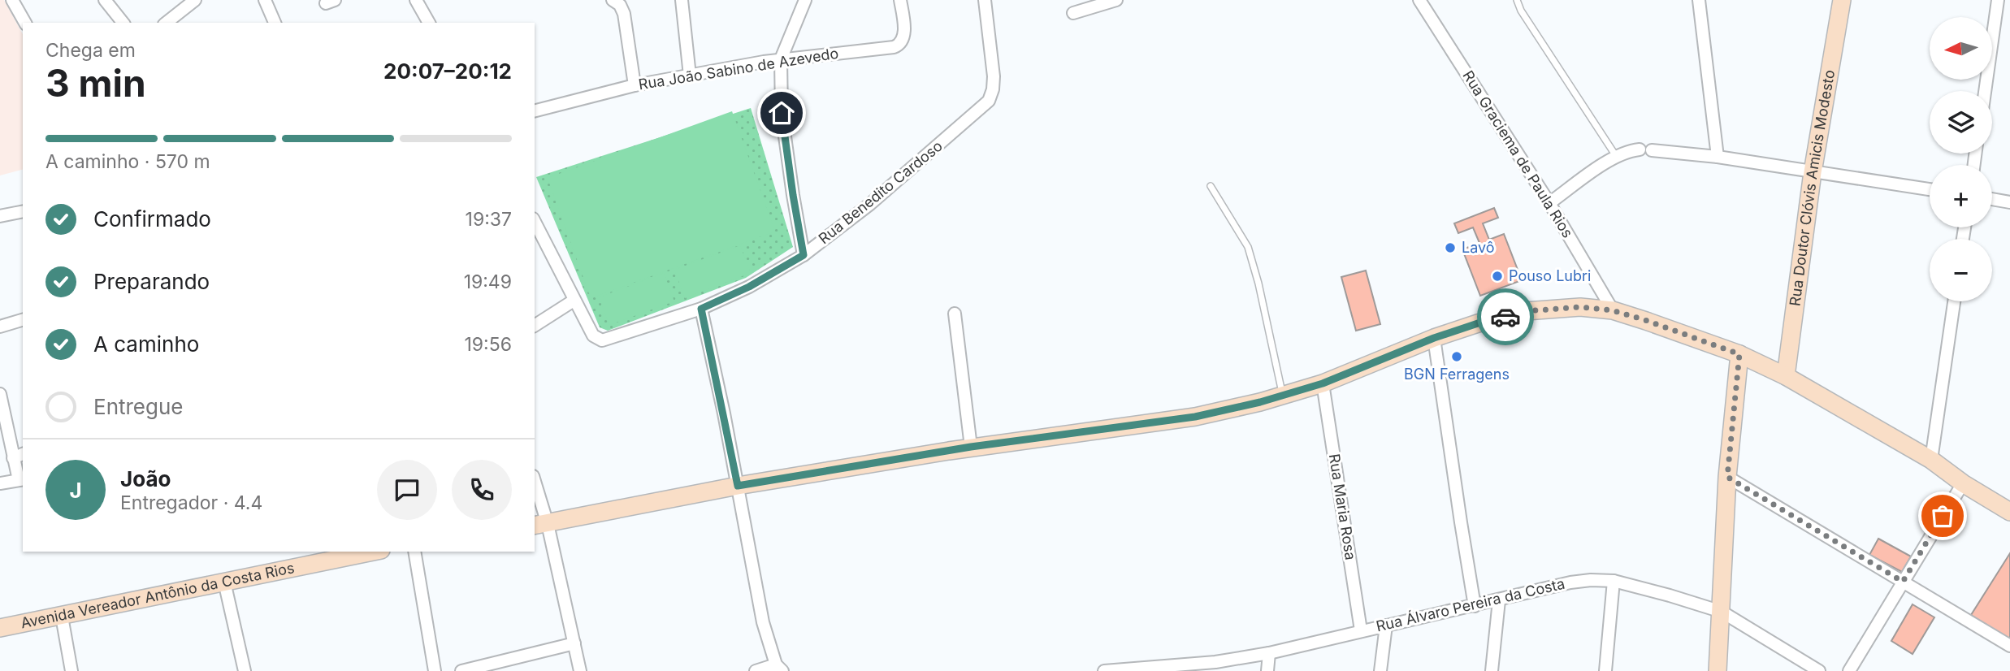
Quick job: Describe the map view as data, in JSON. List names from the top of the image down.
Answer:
{
  "streets": {
    "main road": ["Rua Doutor Clóvis Amicis Modesto", "Avenida Vereador Antônio da Costa Rios"],
    "street": [
      "Rua João Sabino de Azevedo",
      "Rua Graciema de Paula Rios",
      "Rua Benedito Cardoso",
      "Rua Maria Rosa",
      "Rua Álvaro Pereira da Costa"
    ]
  },
  "crossings": [
    ["Rua Maria Rosa", "Rua Álvaro Pereira da Costa"]
  ],
  "places": ["Lavô", "Pouso Lubri", "BGN Ferragens"],
  "north": "left",
  "page": {
    "map_buttons": ["+", "−"],
    "heading": ["3 min", "Chega em", "20:07–20:12"],
    "panel": ["João", "Entregador · 4.4"],
    "bar": "A caminho · 570 m",
    "list": [
      ["Confirmado", "19:37"],
      ["Preparando", "19:49"],
      ["A caminho", "19:56"],
      "Entregue"
    ],
    "round": "J"
  }
}
